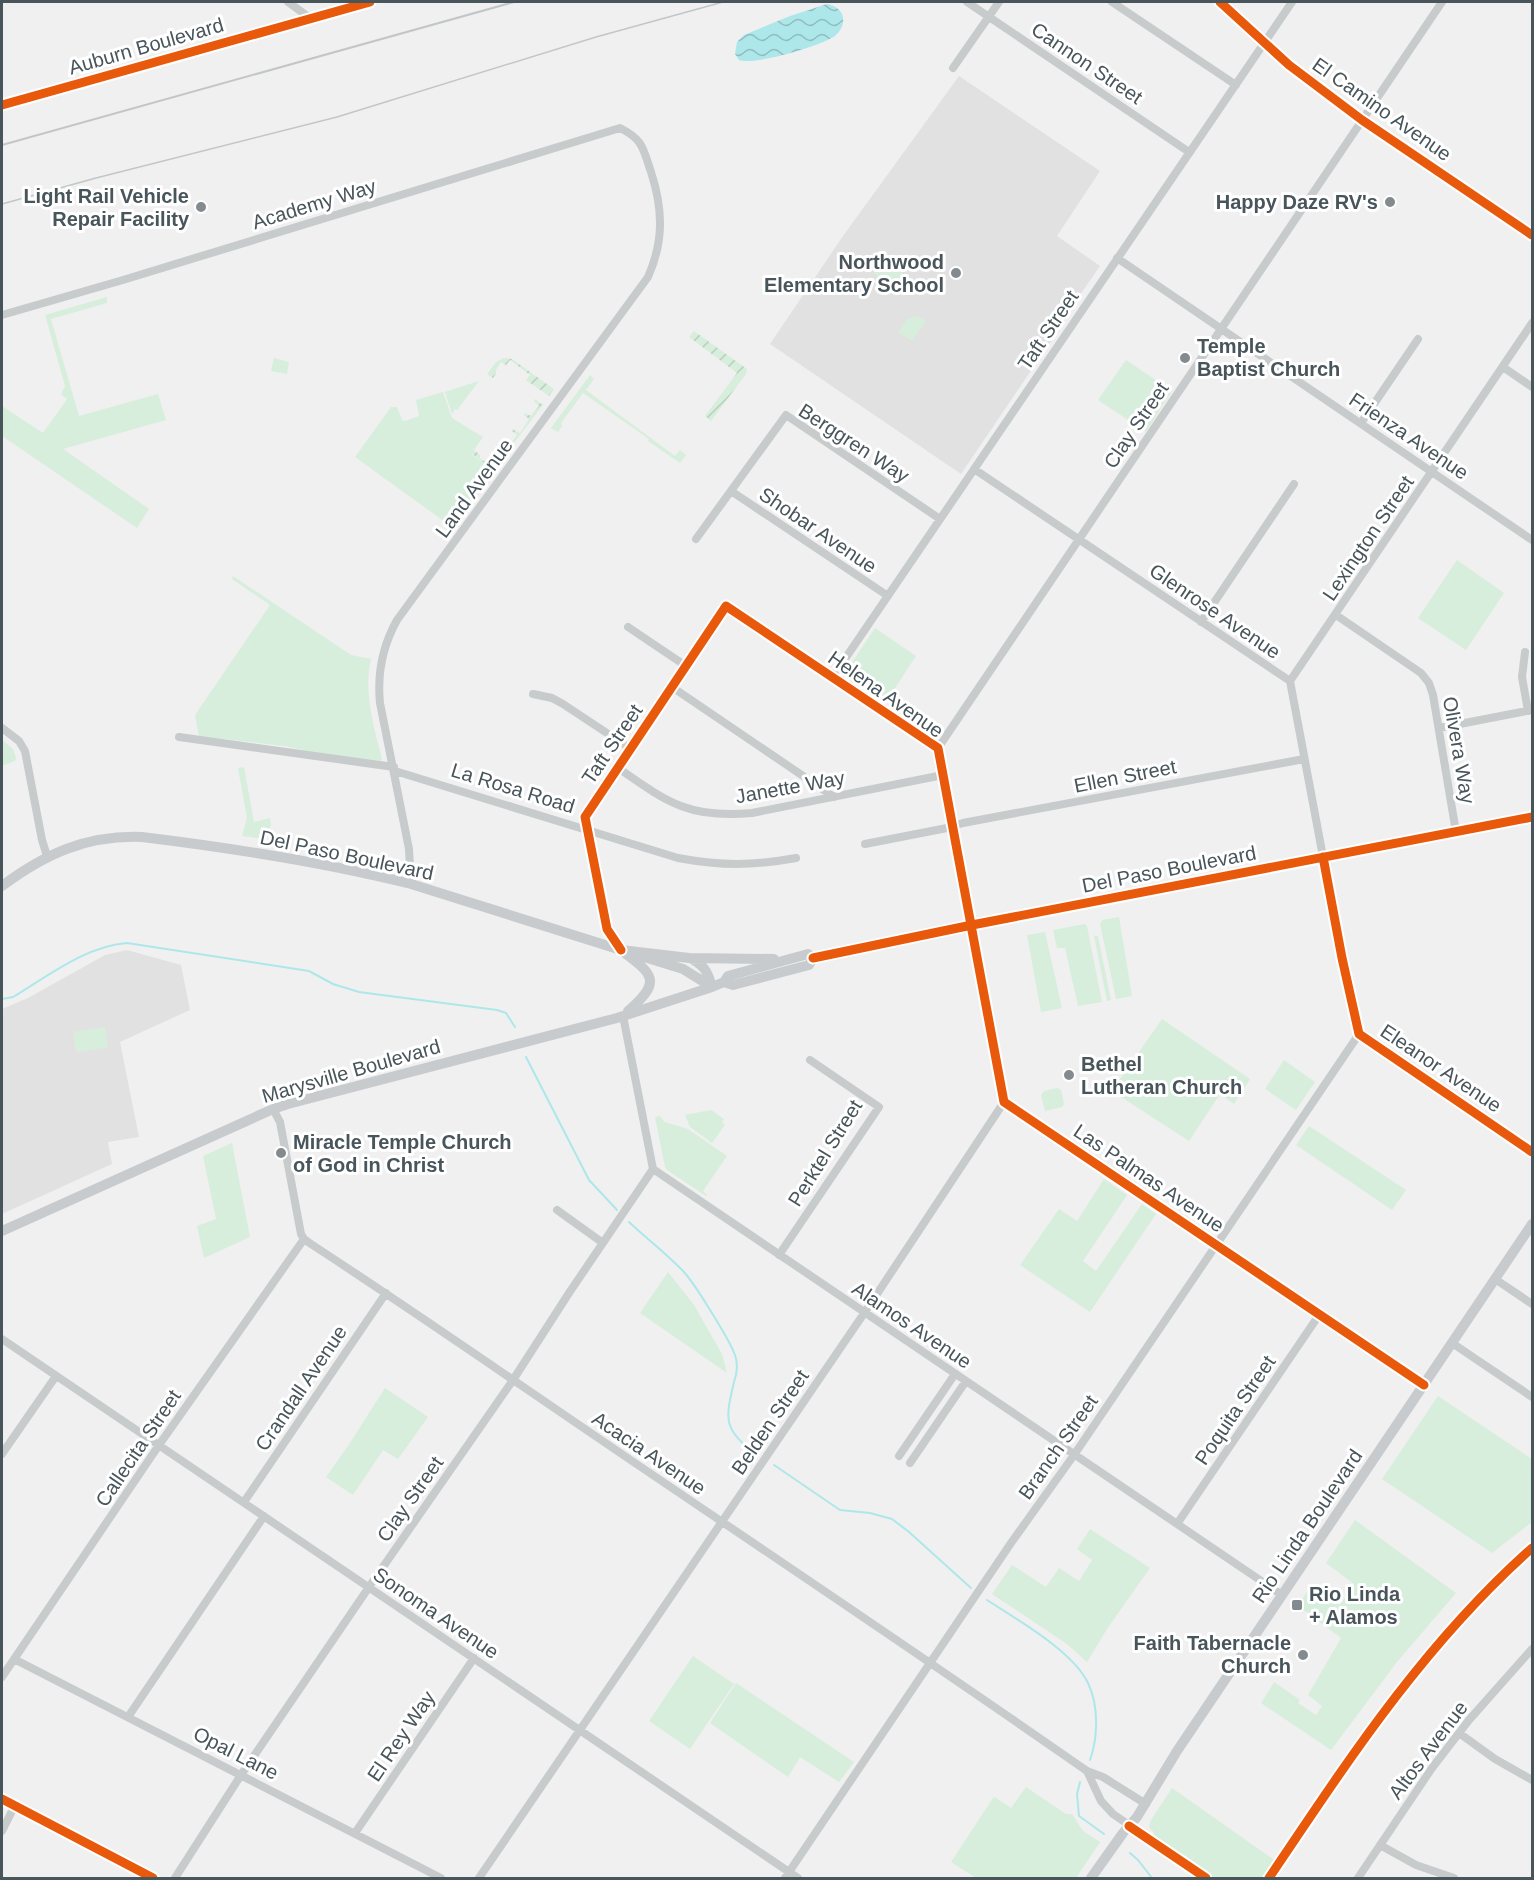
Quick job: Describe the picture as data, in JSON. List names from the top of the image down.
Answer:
{
  "streets": {
    "main road": [
      "El Camino Avenue",
      "Del Paso Boulevard",
      "Marysville Boulevard",
      "Rio Linda Boulevard"
    ],
    "street": [
      "Auburn Boulevard",
      "Cannon Street",
      "Academy Way",
      "Taft Street",
      "Clay Street",
      "Frienza Avenue",
      "Berggren Way",
      "Land Avenue",
      "Shobar Avenue",
      "Lexington Street",
      "Glenrose Avenue",
      "Helena Avenue",
      "Olivera Way",
      "Ellen Street",
      "Janette Way",
      "La Rosa Road",
      "Eleanor Avenue",
      "Perktel Street",
      "Las Palmas Avenue",
      "Alamos Avenue",
      "Crandall Avenue",
      "Poquita Street",
      "Belden Street",
      "Branch Street",
      "Callecita Street",
      "Acacia Avenue",
      "Sonoma Avenue",
      "El Rey Way",
      "Altos Avenue",
      "Opal Lane"
    ]
  },
  "crossings": [
    ["Cannon Street", "Taft Street"],
    ["El Camino Avenue", "Taft Street"],
    ["El Camino Avenue", "Clay Street"],
    ["Academy Way", "Land Avenue"],
    ["Taft Street", "Frienza Avenue"],
    ["Taft Street", "Berggren Way"],
    ["Taft Street", "Shobar Avenue"],
    ["Taft Street", "Glenrose Avenue"],
    ["Taft Street", "Helena Avenue"],
    ["Taft Street", "Janette Way"],
    ["Taft Street", "La Rosa Road"],
    ["Taft Street", "Del Paso Boulevard"],
    ["Clay Street", "Frienza Avenue"],
    ["Clay Street", "Glenrose Avenue"],
    ["Clay Street", "Helena Avenue"],
    ["Clay Street", "Alamos Avenue"],
    ["Clay Street", "Acacia Avenue"],
    ["Clay Street", "Sonoma Avenue"],
    ["Clay Street", "Opal Lane"],
    ["Frienza Avenue", "Lexington Street"],
    ["Berggren Way", "Shobar Avenue"],
    ["Land Avenue", "La Rosa Road"],
    ["Land Avenue", "Del Paso Boulevard"],
    ["Lexington Street", "Glenrose Avenue"],
    ["Lexington Street", "Olivera Way"],
    ["Glenrose Avenue", "Ellen Street"],
    ["Glenrose Avenue", "Del Paso Boulevard"],
    ["Glenrose Avenue", "Eleanor Avenue"],
    ["Helena Avenue", "Ellen Street"],
    ["Helena Avenue", "Janette Way"],
    ["Helena Avenue", "Del Paso Boulevard"],
    ["Olivera Way", "Del Paso Boulevard"],
    ["Del Paso Boulevard", "Eleanor Avenue"],
    ["Del Paso Boulevard", "Marysville Boulevard"],
    ["Eleanor Avenue", "Branch Street"],
    ["Perktel Street", "Alamos Avenue"],
    ["Las Palmas Avenue", "Poquita Street"],
    ["Las Palmas Avenue", "Belden Street"],
    ["Las Palmas Avenue", "Branch Street"],
    ["Las Palmas Avenue", "Rio Linda Boulevard"],
    ["Alamos Avenue", "Poquita Street"],
    ["Alamos Avenue", "Belden Street"],
    ["Alamos Avenue", "Branch Street"],
    ["Alamos Avenue", "Rio Linda Boulevard"],
    ["Crandall Avenue", "Acacia Avenue"],
    ["Crandall Avenue", "Sonoma Avenue"],
    ["Belden Street", "Acacia Avenue"],
    ["Belden Street", "Sonoma Avenue"],
    ["Branch Street", "Acacia Avenue"],
    ["Branch Street", "Sonoma Avenue"],
    ["Callecita Street", "Acacia Avenue"],
    ["Callecita Street", "Sonoma Avenue"],
    ["Callecita Street", "Opal Lane"],
    ["Acacia Avenue", "Rio Linda Boulevard"],
    ["Sonoma Avenue", "El Rey Way"],
    ["El Rey Way", "Opal Lane"]
  ],
  "places": {
    "other": [
      "Happy Daze RV's",
      "Light Rail Vehicle Repair Facility",
      "Northwood Elementary School",
      "Temple Baptist Church",
      "Bethel Lutheran Church",
      "Miracle Temple Church of God in Christ",
      "Faith Tabernacle Church"
    ],
    "transit": ["Rio Linda + Alamos"]
  }
}
